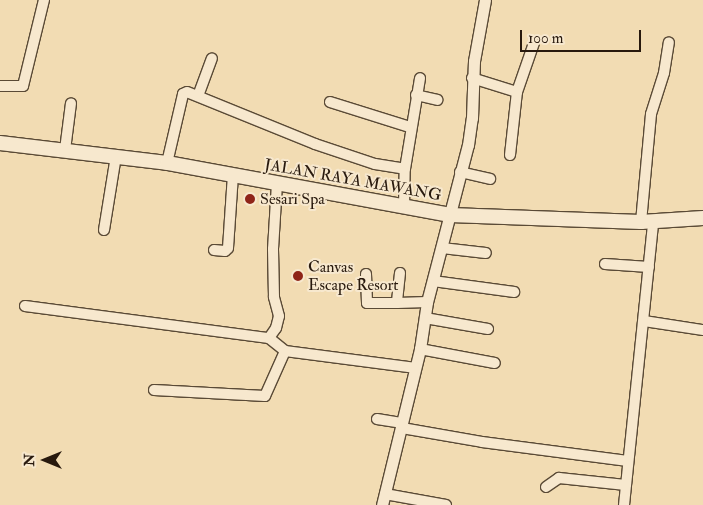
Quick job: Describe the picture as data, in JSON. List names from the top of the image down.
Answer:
{
  "streets": {
    "main road": ["JALAN RAYA MAWANG"]
  },
  "places": ["Sesari Spa", "Canvas Escape Resort"],
  "scale_bar": "100 m",
  "north": "left"
}
